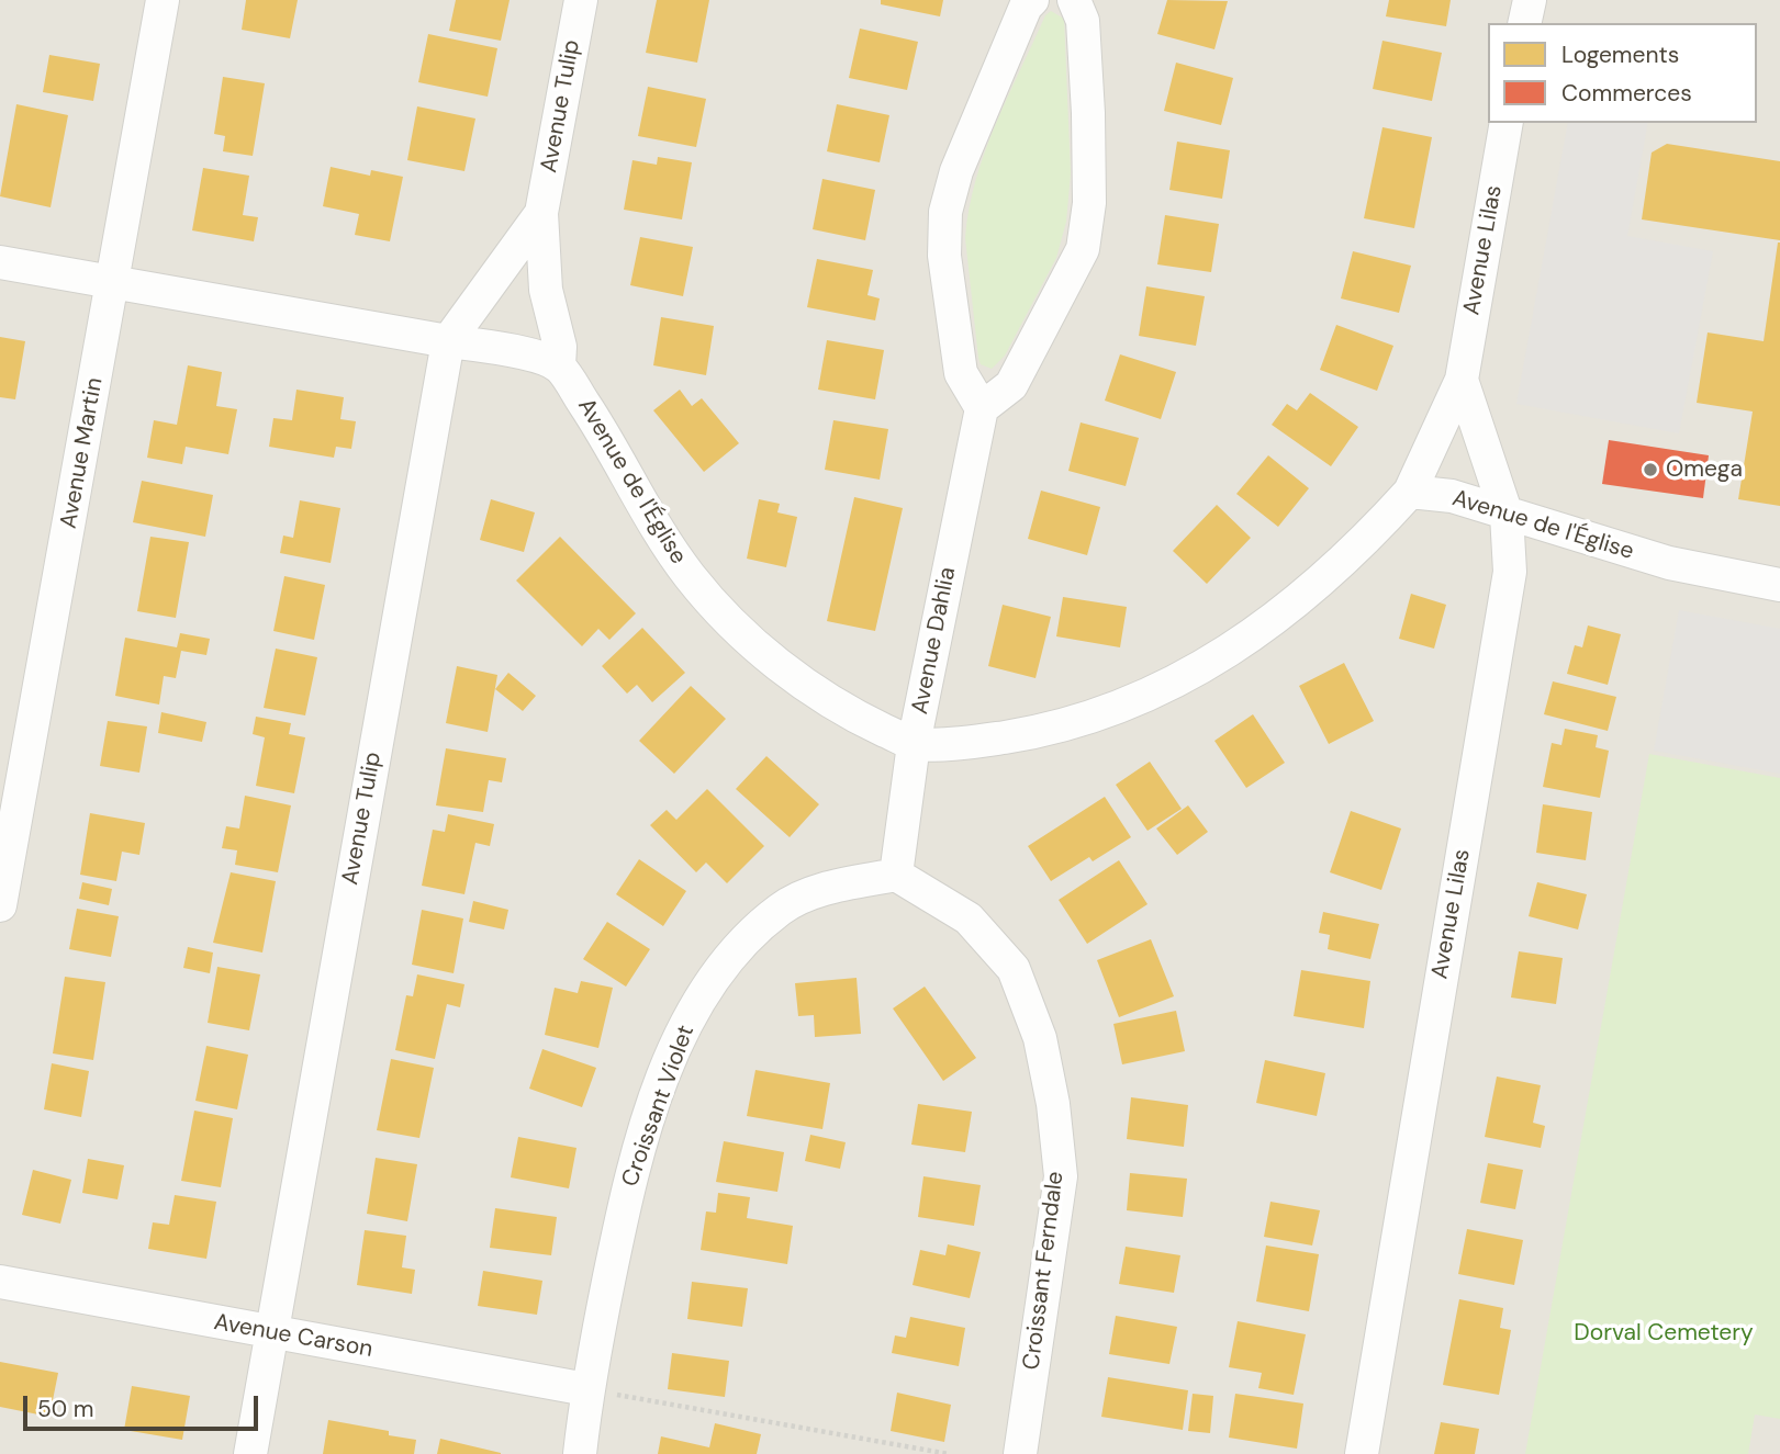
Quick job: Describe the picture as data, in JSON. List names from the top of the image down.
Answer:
{
  "streets": {
    "street": [
      "Avenue Tulip",
      "Avenue Lilas",
      "Avenue Martin",
      "Avenue de l'Église",
      "Avenue Dahlia",
      "Croissant Violet",
      "Croissant Ferndale",
      "Avenue Carson"
    ]
  },
  "crossings": [
    ["Avenue Tulip", "Avenue de l'Église"],
    ["Avenue Tulip", "Avenue Carson"],
    ["Avenue Lilas", "Avenue de l'Église"],
    ["Avenue de l'Église", "Avenue Dahlia"],
    ["Avenue Dahlia", "Croissant Violet"],
    ["Avenue Dahlia", "Croissant Ferndale"],
    ["Croissant Violet", "Croissant Ferndale"],
    ["Croissant Violet", "Avenue Carson"]
  ],
  "parks": ["Dorval Cemetery"],
  "places": ["Omega"],
  "legend": ["Logements", "Commerces"],
  "scale_bar": "50 m"
}
